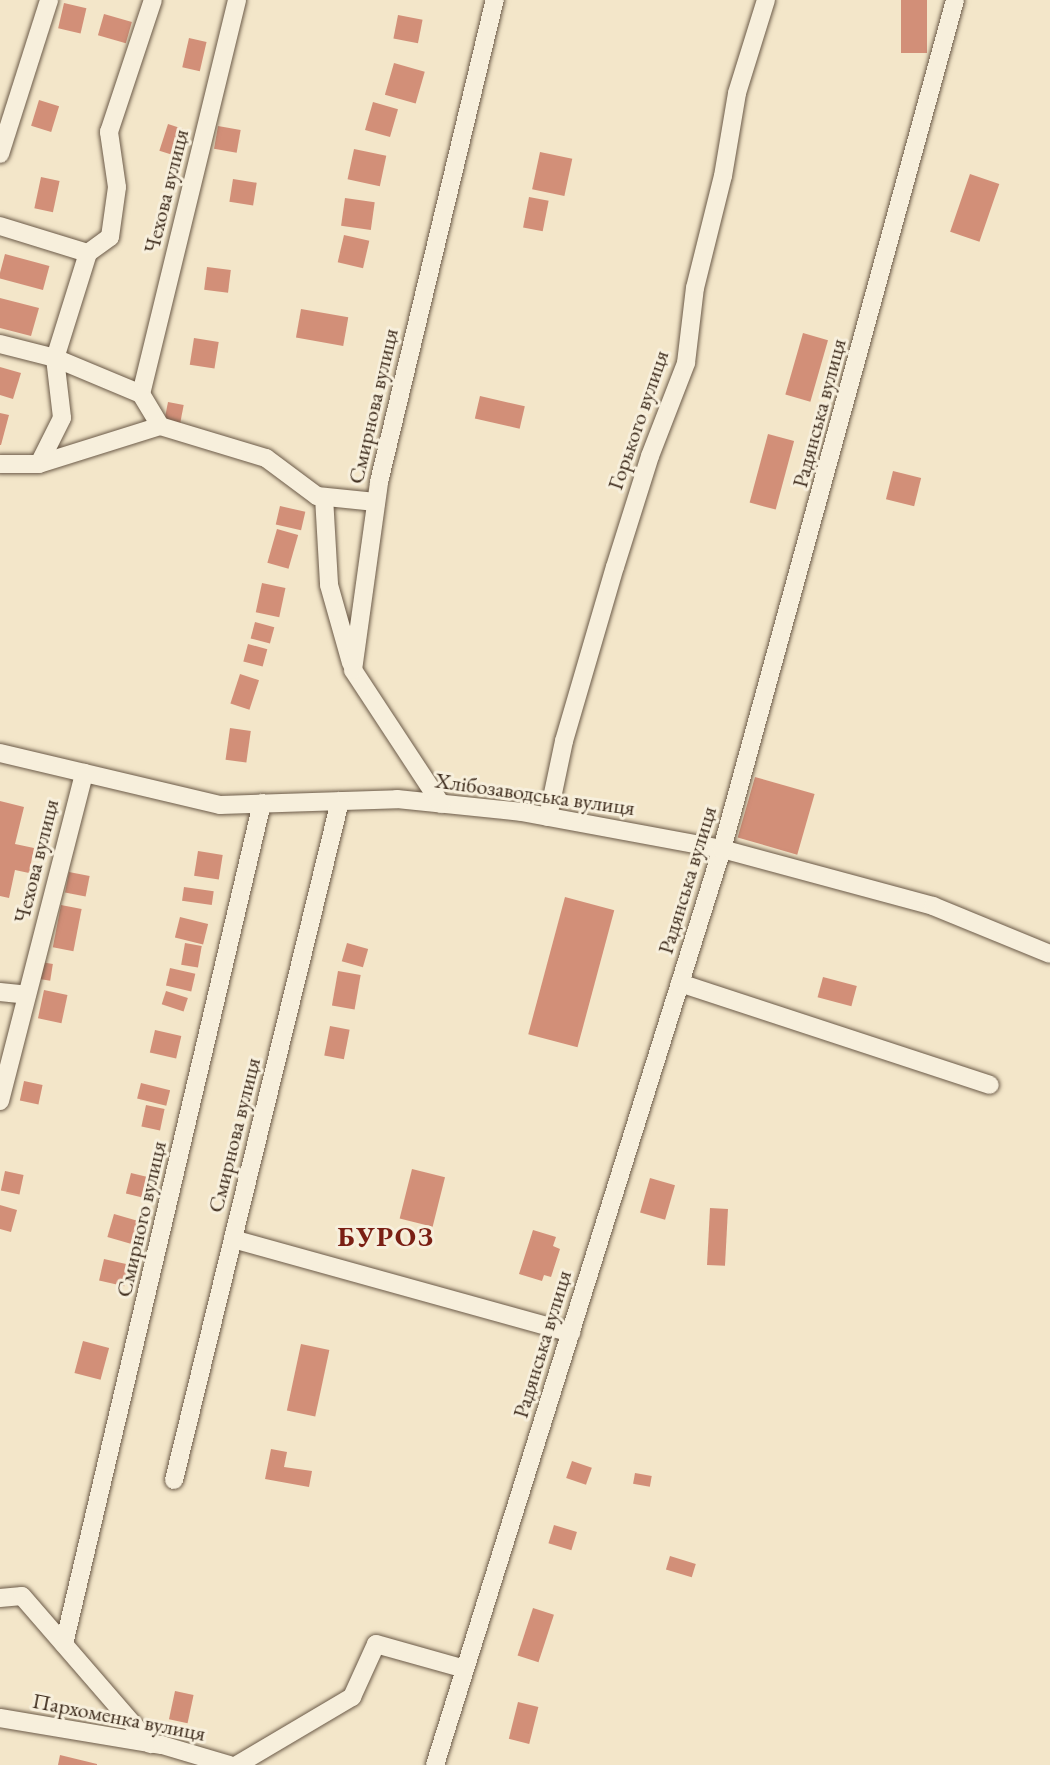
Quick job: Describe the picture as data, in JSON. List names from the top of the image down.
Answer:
{
  "streets": {
    "street": [
      "Чехова вулиця",
      "Смирнова вулиця",
      "Радянська вулиця",
      "Горького вулиця",
      "Хлібозаводська вулиця",
      "Смирного вулиця",
      "Пархоменка вулиця"
    ]
  },
  "crossings": [
    ["Чехова вулиця", "Хлібозаводська вулиця"],
    ["Смирнова вулиця", "Хлібозаводська вулиця"],
    ["Радянська вулиця", "Хлібозаводська вулиця"],
    ["Горького вулиця", "Хлібозаводська вулиця"],
    ["Хлібозаводська вулиця", "Смирного вулиця"]
  ],
  "districts": ["БУРОЗ"]
}
